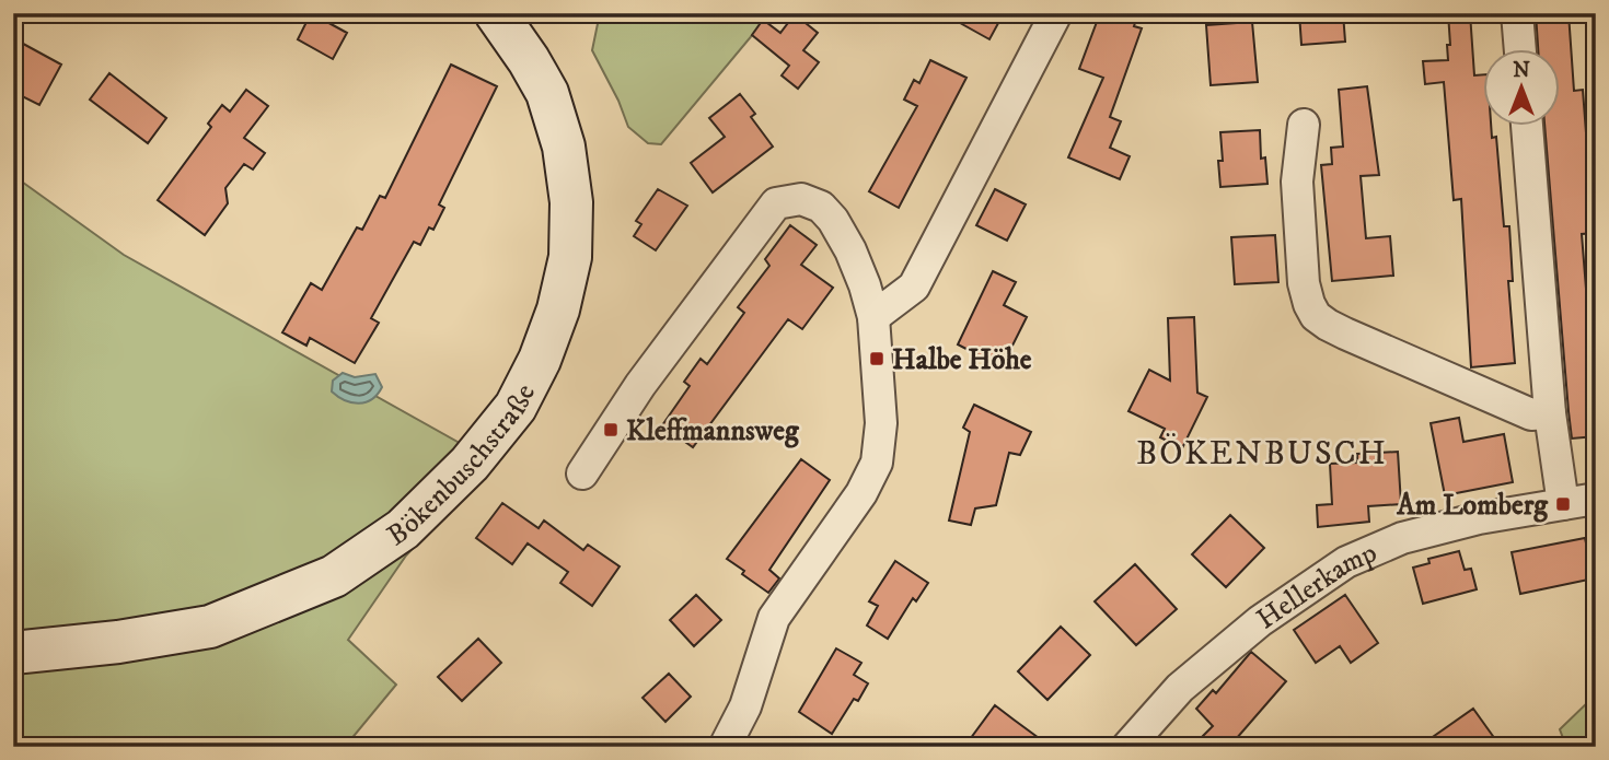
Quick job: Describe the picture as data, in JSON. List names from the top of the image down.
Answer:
{
  "streets": {
    "main road": ["Bökenbuschstraße"],
    "street": ["Hellerkamp"]
  },
  "districts": ["BÖKENBUSCH"],
  "places": {
    "transit": ["Halbe Höhe", "Kleffmannsweg", "Am Lomberg"]
  },
  "north": "top"
}
